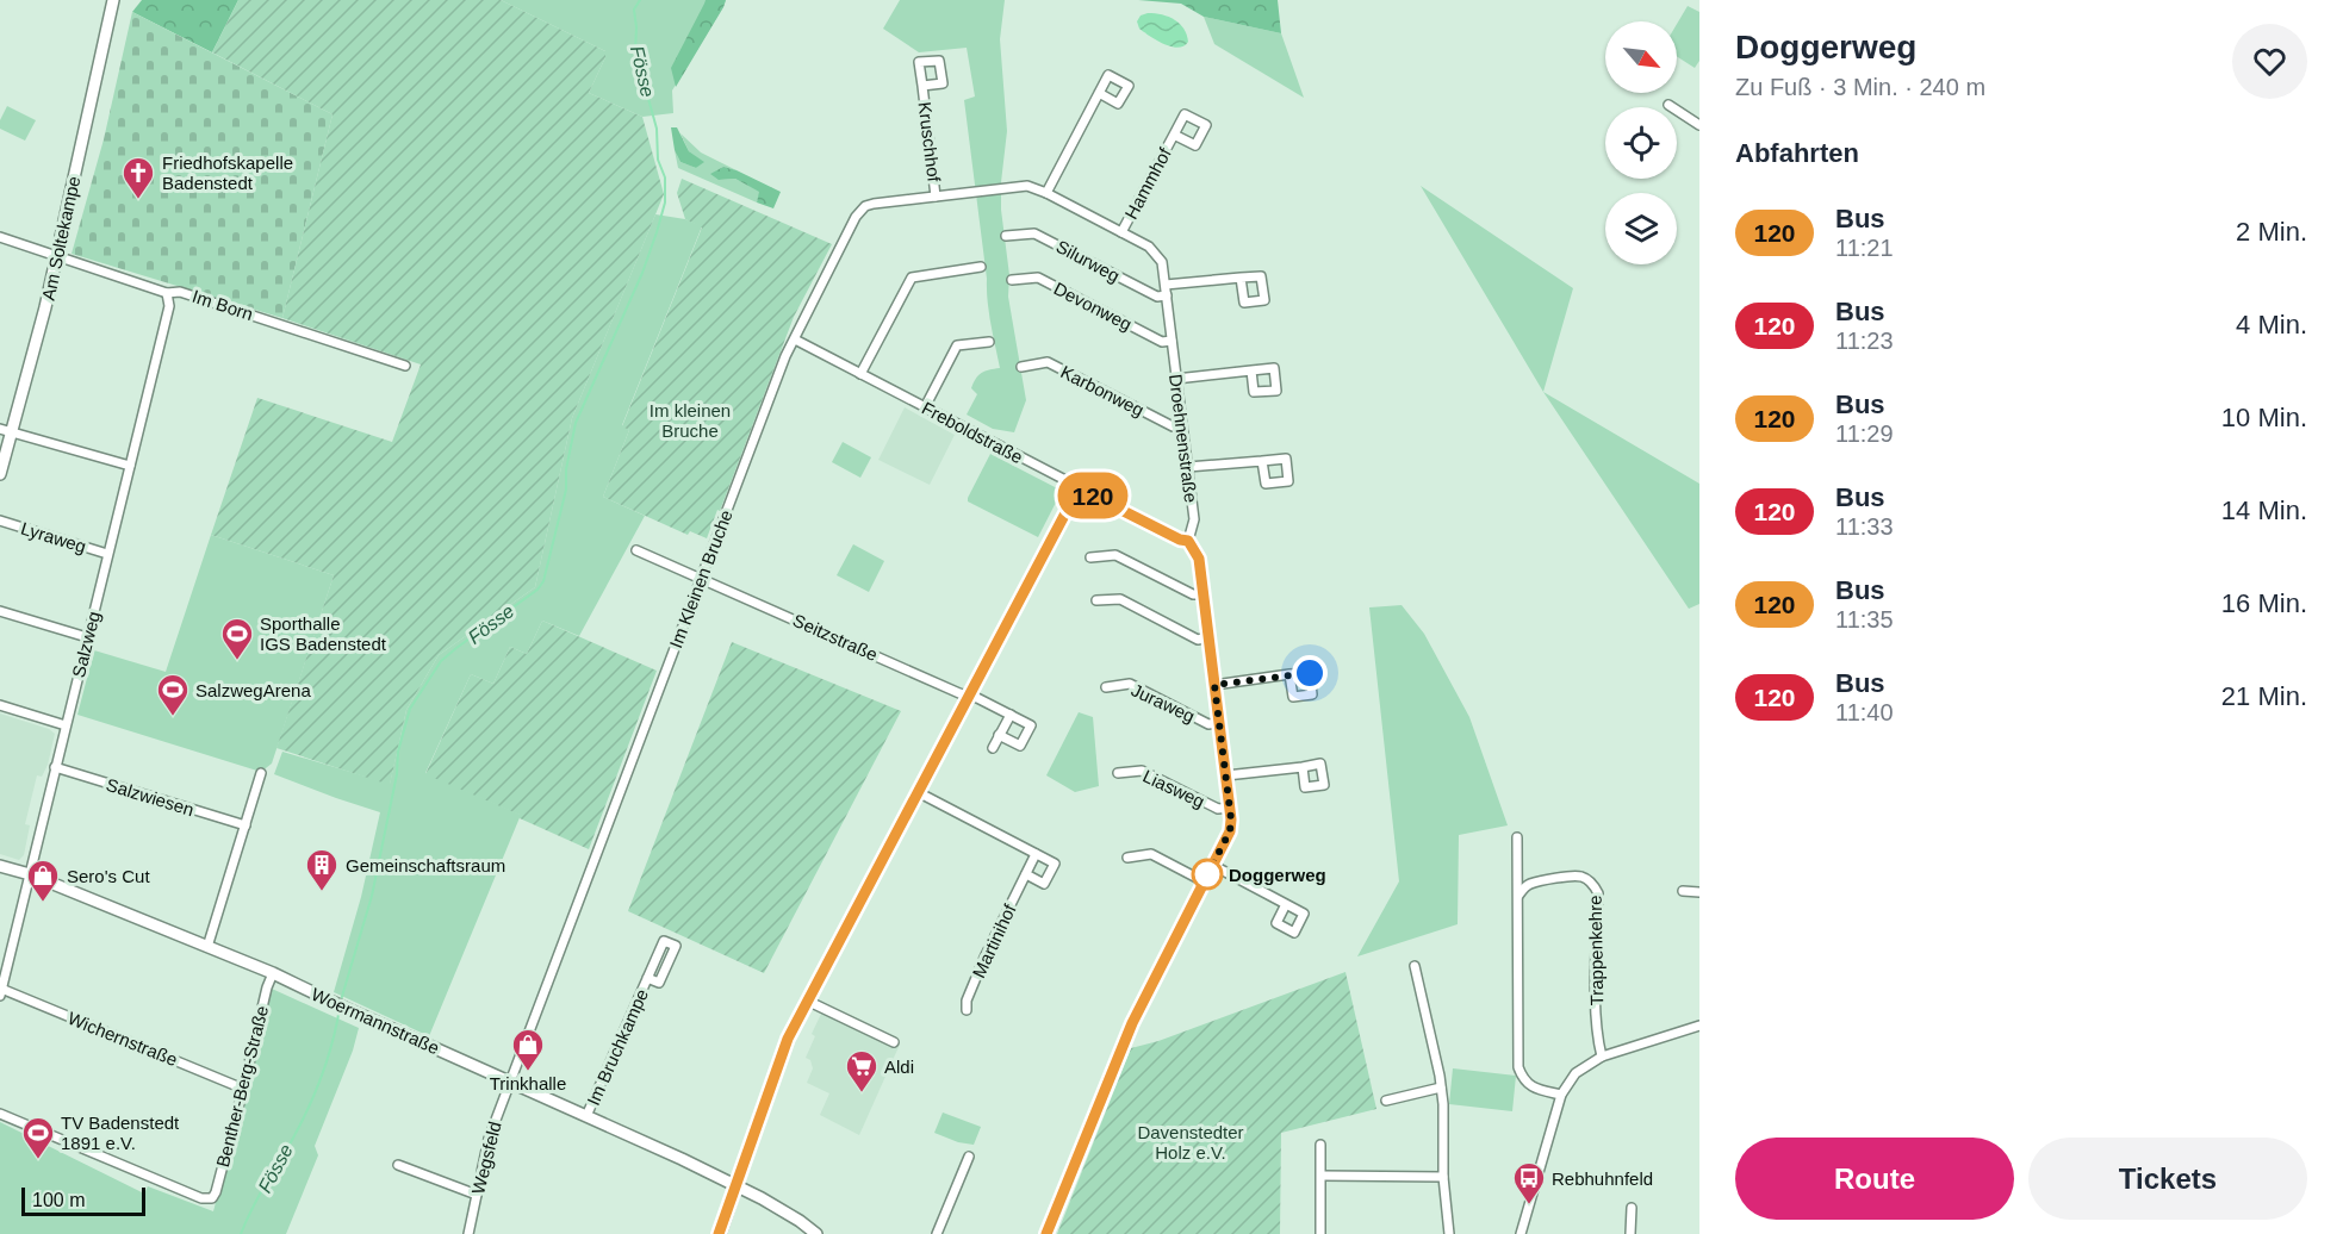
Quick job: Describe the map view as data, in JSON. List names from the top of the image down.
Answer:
{
  "streets": {
    "street": [
      "Kruschhof",
      "Hammhof",
      "Am Soltekampe",
      "Silurweg",
      "Im Born",
      "Devonweg",
      "Karbonweg",
      "Freboldstraße",
      "Droehnenstraße",
      "Lyraweg",
      "Im Kleinen Bruche",
      "Seitzstraße",
      "Salzweg",
      "Juraweg",
      "Liasweg",
      "Salzwiesen",
      "Martinihof",
      "Trappenkehre",
      "Woermannstraße",
      "Wichernstraße",
      "Im Bruchkampe",
      "Benther-Berg-Straße",
      "Wegsfeld"
    ]
  },
  "crossings": [
    ["Kruschhof", "Im Kleinen Bruche"],
    ["Hammhof", "Droehnenstraße"],
    ["Am Soltekampe", "Im Born"],
    ["Silurweg", "Droehnenstraße"],
    ["Im Born", "Salzweg"],
    ["Devonweg", "Droehnenstraße"],
    ["Karbonweg", "Droehnenstraße"],
    ["Freboldstraße", "Droehnenstraße"],
    ["Freboldstraße", "Im Kleinen Bruche"],
    ["Droehnenstraße", "Im Kleinen Bruche"],
    ["Droehnenstraße", "Juraweg"],
    ["Droehnenstraße", "Liasweg"],
    ["Lyraweg", "Salzweg"],
    ["Im Kleinen Bruche", "Seitzstraße"],
    ["Im Kleinen Bruche", "Woermannstraße"],
    ["Im Kleinen Bruche", "Wegsfeld"],
    ["Salzweg", "Salzwiesen"],
    ["Salzweg", "Woermannstraße"],
    ["Salzweg", "Wichernstraße"],
    ["Woermannstraße", "Im Bruchkampe"],
    ["Woermannstraße", "Benther-Berg-Straße"],
    ["Woermannstraße", "Wegsfeld"],
    ["Wichernstraße", "Benther-Berg-Straße"]
  ],
  "water": ["Fösse"],
  "parks": ["Im kleinen Bruche", "Davenstedter Holz e.V."],
  "places": {
    "church": ["Friedhofskapelle Badenstedt"],
    "sports": ["Sporthalle IGS Badenstedt", "SalzwegArena", "TV Badenstedt 1891 e.V."],
    "other": ["Doggerweg"],
    "building": ["Gemeinschaftsraum"],
    "shop": ["Sero's Cut", "Trinkhalle"],
    "supermarket": ["Aldi"],
    "bus stop": ["Rebhuhnfeld"]
  },
  "lines": ["bus line 120"],
  "scale_bar": "100 m",
  "north": "bottom right",
  "page": {
    "on_map": "120",
    "heading": [
      ["Doggerweg", "Zu Fuß · 3 Min. · 240 m"],
      "Abfahrten"
    ],
    "list": [
      {
        "mark": "120",
        "name": "Bus",
        "note": "11:21",
        "value": "2 Min."
      },
      {
        "mark": "120",
        "name": "Bus",
        "note": "11:23",
        "value": "4 Min."
      },
      {
        "mark": "120",
        "name": "Bus",
        "note": "11:29",
        "value": "10 Min."
      },
      {
        "mark": "120",
        "name": "Bus",
        "note": "11:33",
        "value": "14 Min."
      },
      {
        "mark": "120",
        "name": "Bus",
        "note": "11:35",
        "value": "16 Min."
      },
      {
        "mark": "120",
        "name": "Bus",
        "note": "11:40",
        "value": "21 Min."
      }
    ],
    "buttons": ["Route", "Tickets"],
    "scale": "100 m"
  }
}
